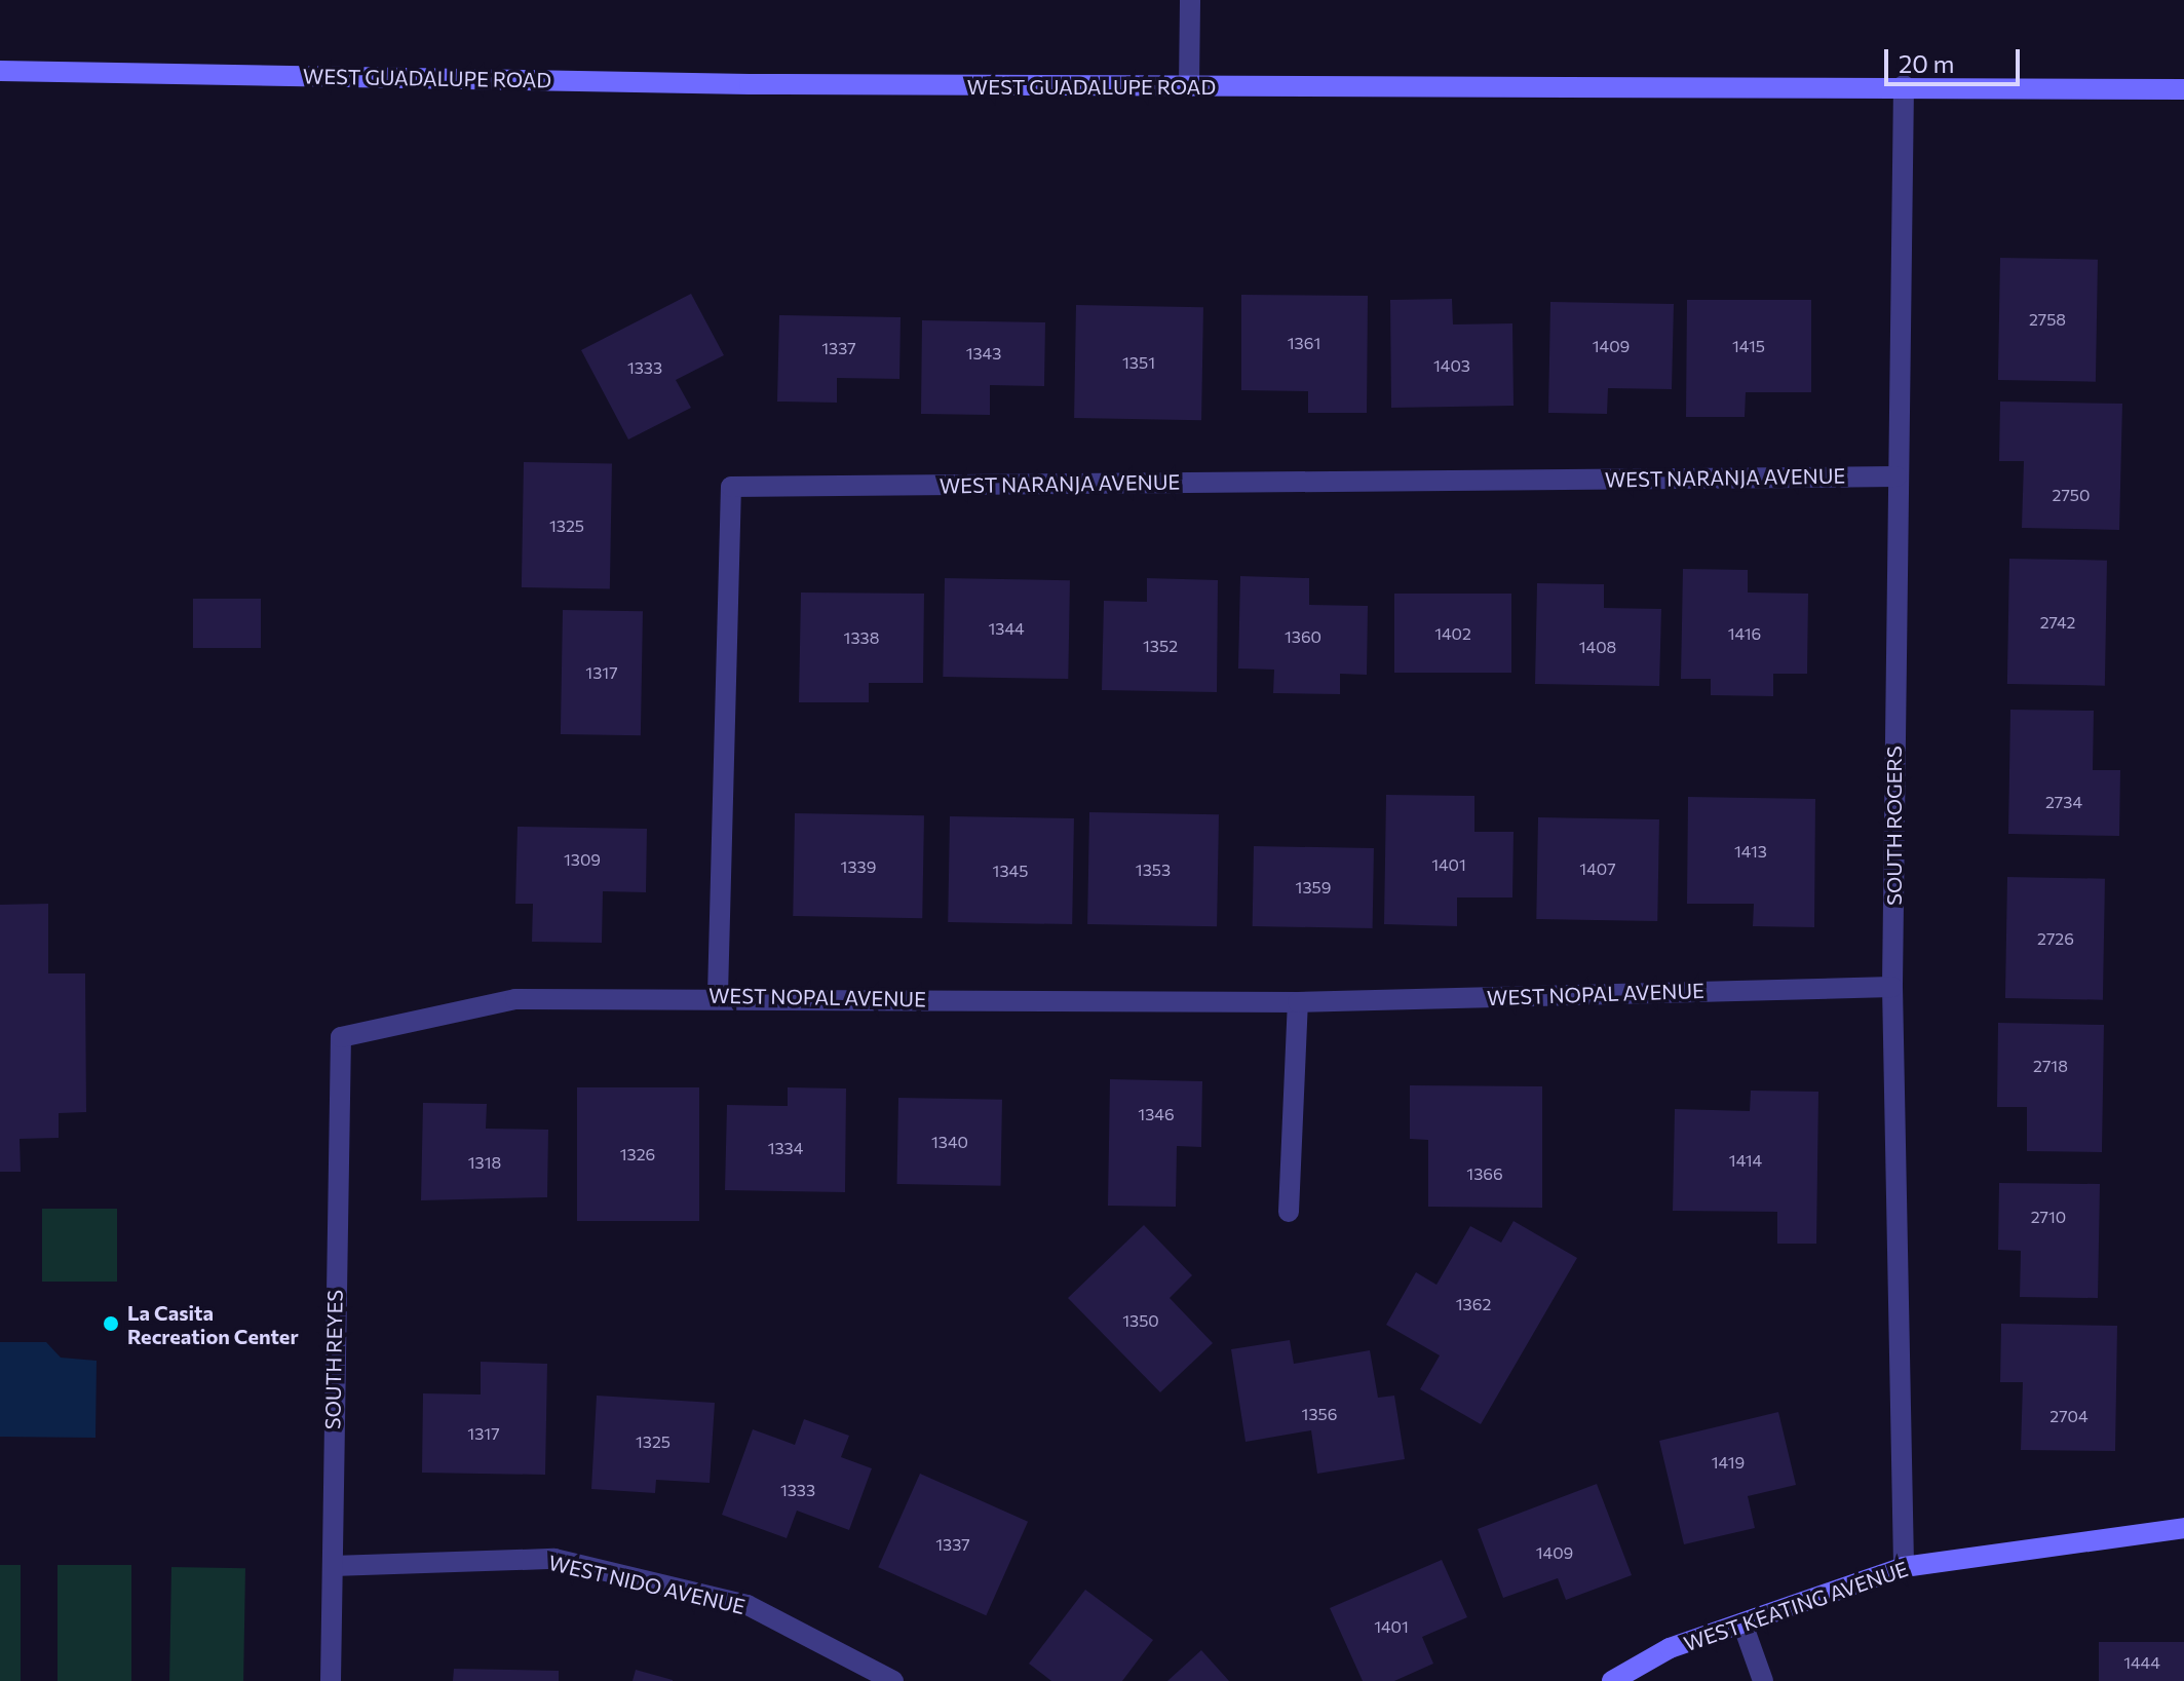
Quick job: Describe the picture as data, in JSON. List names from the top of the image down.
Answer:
{
  "streets": {
    "main road": ["WEST GUADALUPE ROAD", "WEST KEATING AVENUE"],
    "street": [
      "WEST NARANJA AVENUE",
      "SOUTH ROGERS",
      "WEST NOPAL AVENUE",
      "SOUTH REYES",
      "WEST NIDO AVENUE"
    ]
  },
  "crossings": [
    ["WEST GUADALUPE ROAD", "SOUTH ROGERS"],
    ["WEST NARANJA AVENUE", "SOUTH ROGERS"],
    ["WEST NARANJA AVENUE", "WEST NOPAL AVENUE"],
    ["SOUTH ROGERS", "WEST NOPAL AVENUE"],
    ["SOUTH ROGERS", "WEST KEATING AVENUE"],
    ["WEST NOPAL AVENUE", "SOUTH REYES"],
    ["SOUTH REYES", "WEST NIDO AVENUE"]
  ],
  "places": ["La Casita Recreation Center"],
  "house_numbers": [
    "2758",
    "1361",
    "1409",
    "1415",
    "1337",
    "1343",
    "1351",
    "1403",
    "1333",
    "2750",
    "1325",
    "2742",
    "1344",
    "1402",
    "1416",
    "1360",
    "1338",
    "1352",
    "1408",
    "1317",
    "2734",
    "1413",
    "1309",
    "1401",
    "1339",
    "1407",
    "1353",
    "1345",
    "1359",
    "2726",
    "2718",
    "1346",
    "1340",
    "1334",
    "1326",
    "1414",
    "1318",
    "1366",
    "2710",
    "1362",
    "1350",
    "1356",
    "2704",
    "1317",
    "1325",
    "1419",
    "1333",
    "1337",
    "1409",
    "1401",
    "1444"
  ],
  "scale_bar": "20 m"
}
